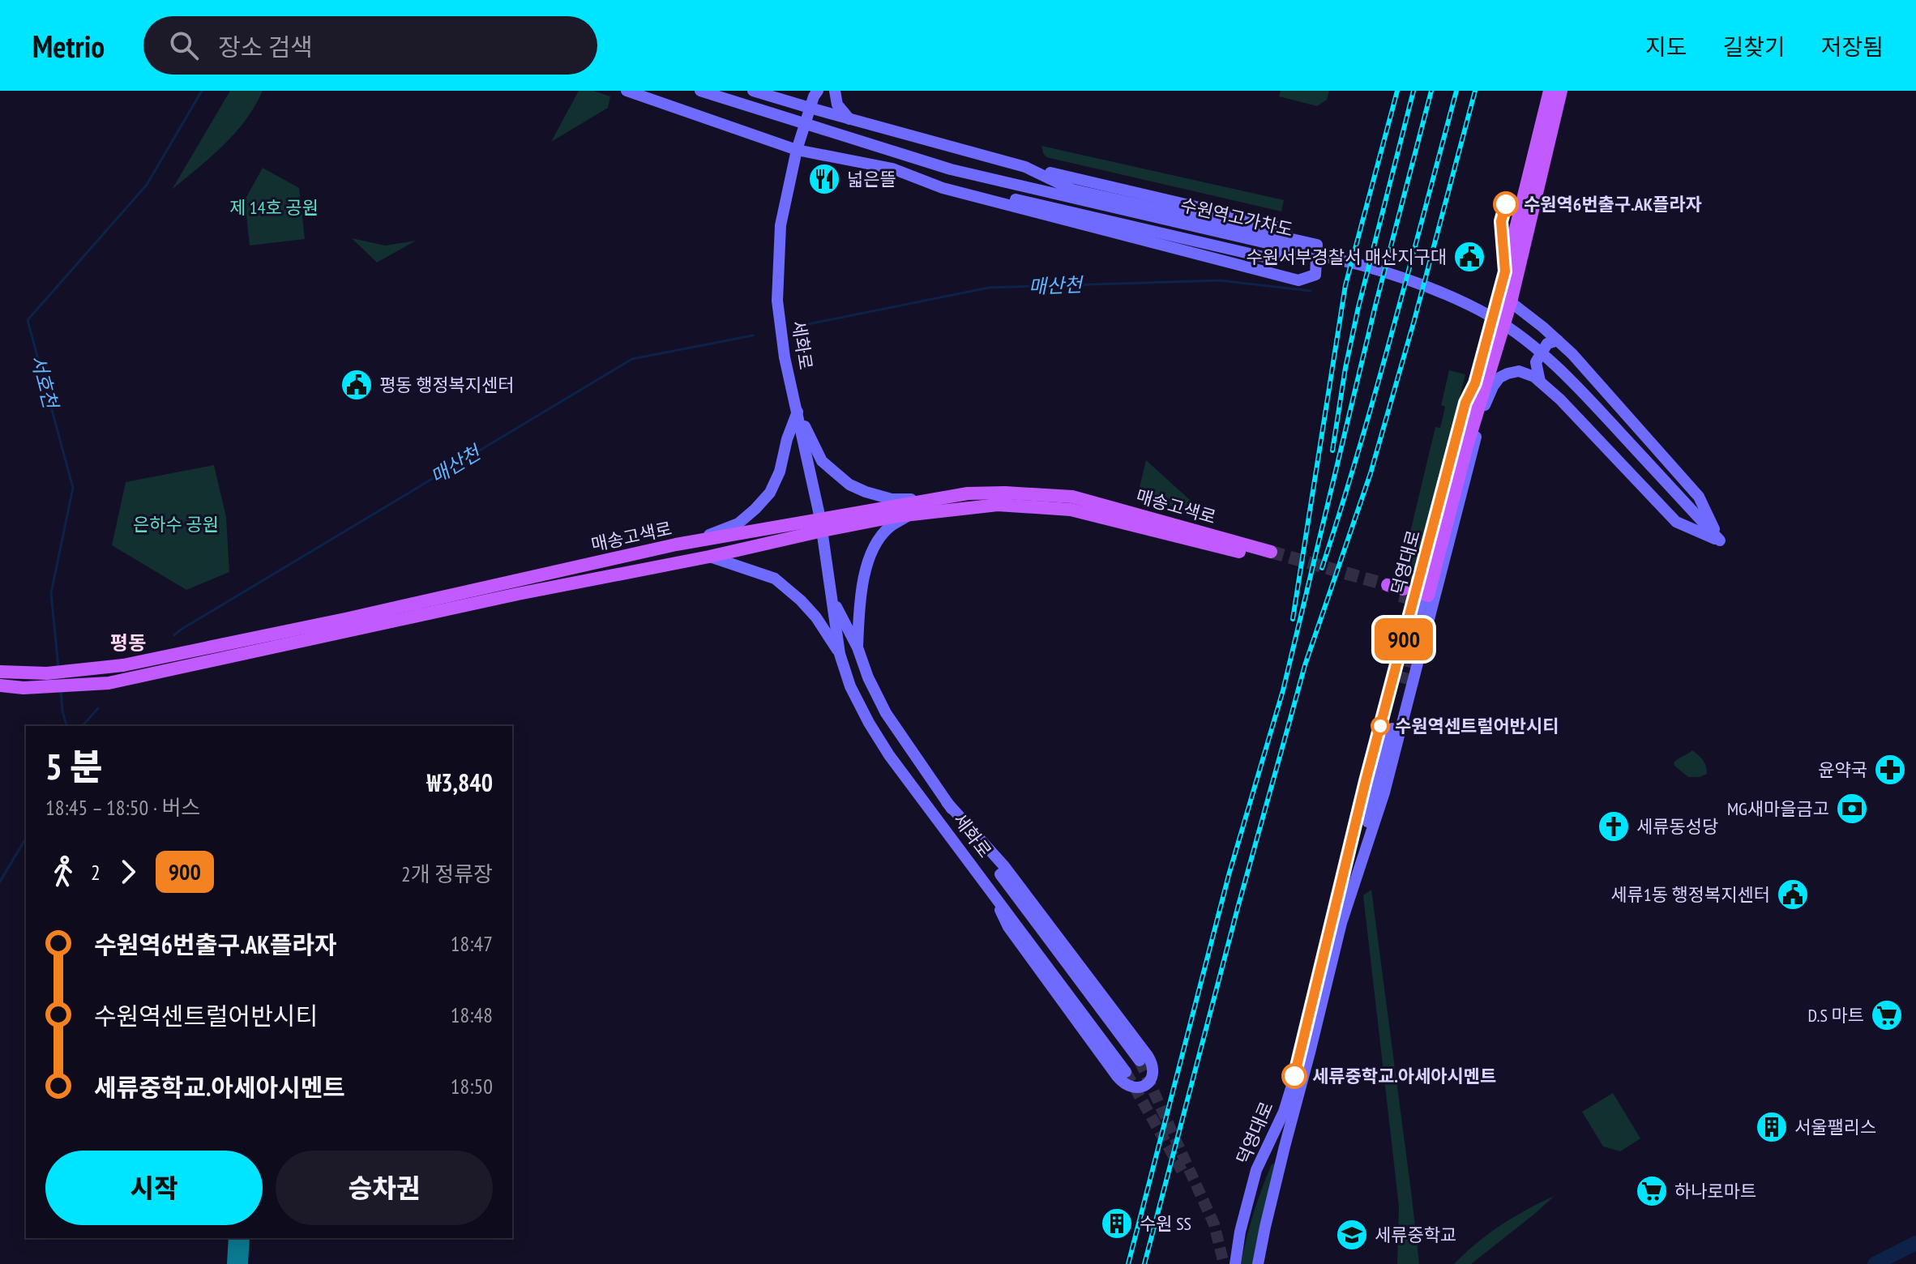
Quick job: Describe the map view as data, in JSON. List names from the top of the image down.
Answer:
{
  "streets": {
    "main road": [
      "수원역고가차도",
      "세화로",
      "매송고색로",
      "덕영대로"
    ]
  },
  "crossings": [
    ["세화로", "매송고색로"]
  ],
  "districts": ["평동"],
  "water": ["매산천", "서호천"],
  "parks": ["제 14호 공원", "은하수 공원"],
  "places": {
    "restaurant": ["넓은뜰"],
    "other": ["수원역6번출구.AK플라자", "수원역센트럴어반시티", "세류중학교.아세아시멘트"],
    "public building": ["수원서부경찰서 매산지구대", "평동 행정복지센터", "세류1동 행정복지센터"],
    "pharmacy": ["윤약국"],
    "bank": ["MG새마을금고"],
    "church": ["세류동성당"],
    "supermarket": ["D.S 마트", "하나로마트"],
    "building": ["서울팰리스", "수원 SS"],
    "school or university": ["세류중학교"]
  },
  "lines": ["bus line 900"],
  "page": {
    "header": "Metrio",
    "search": "장소 검색",
    "nav": ["지도", "길찾기", "저장됨"],
    "on_map": "900",
    "heading": ["5 분", "18:45 – 18:50 · 버스", "₩3,840"],
    "legs": ["2", "900", "2개 정류장"],
    "list": [
      {
        "name": "수원역6번출구.AK플라자",
        "value": "18:47"
      },
      {
        "name": "수원역센트럴어반시티",
        "value": "18:48"
      },
      {
        "name": "세류중학교.아세아시멘트",
        "value": "18:50"
      }
    ],
    "buttons": ["시작", "승차권"]
  }
}
